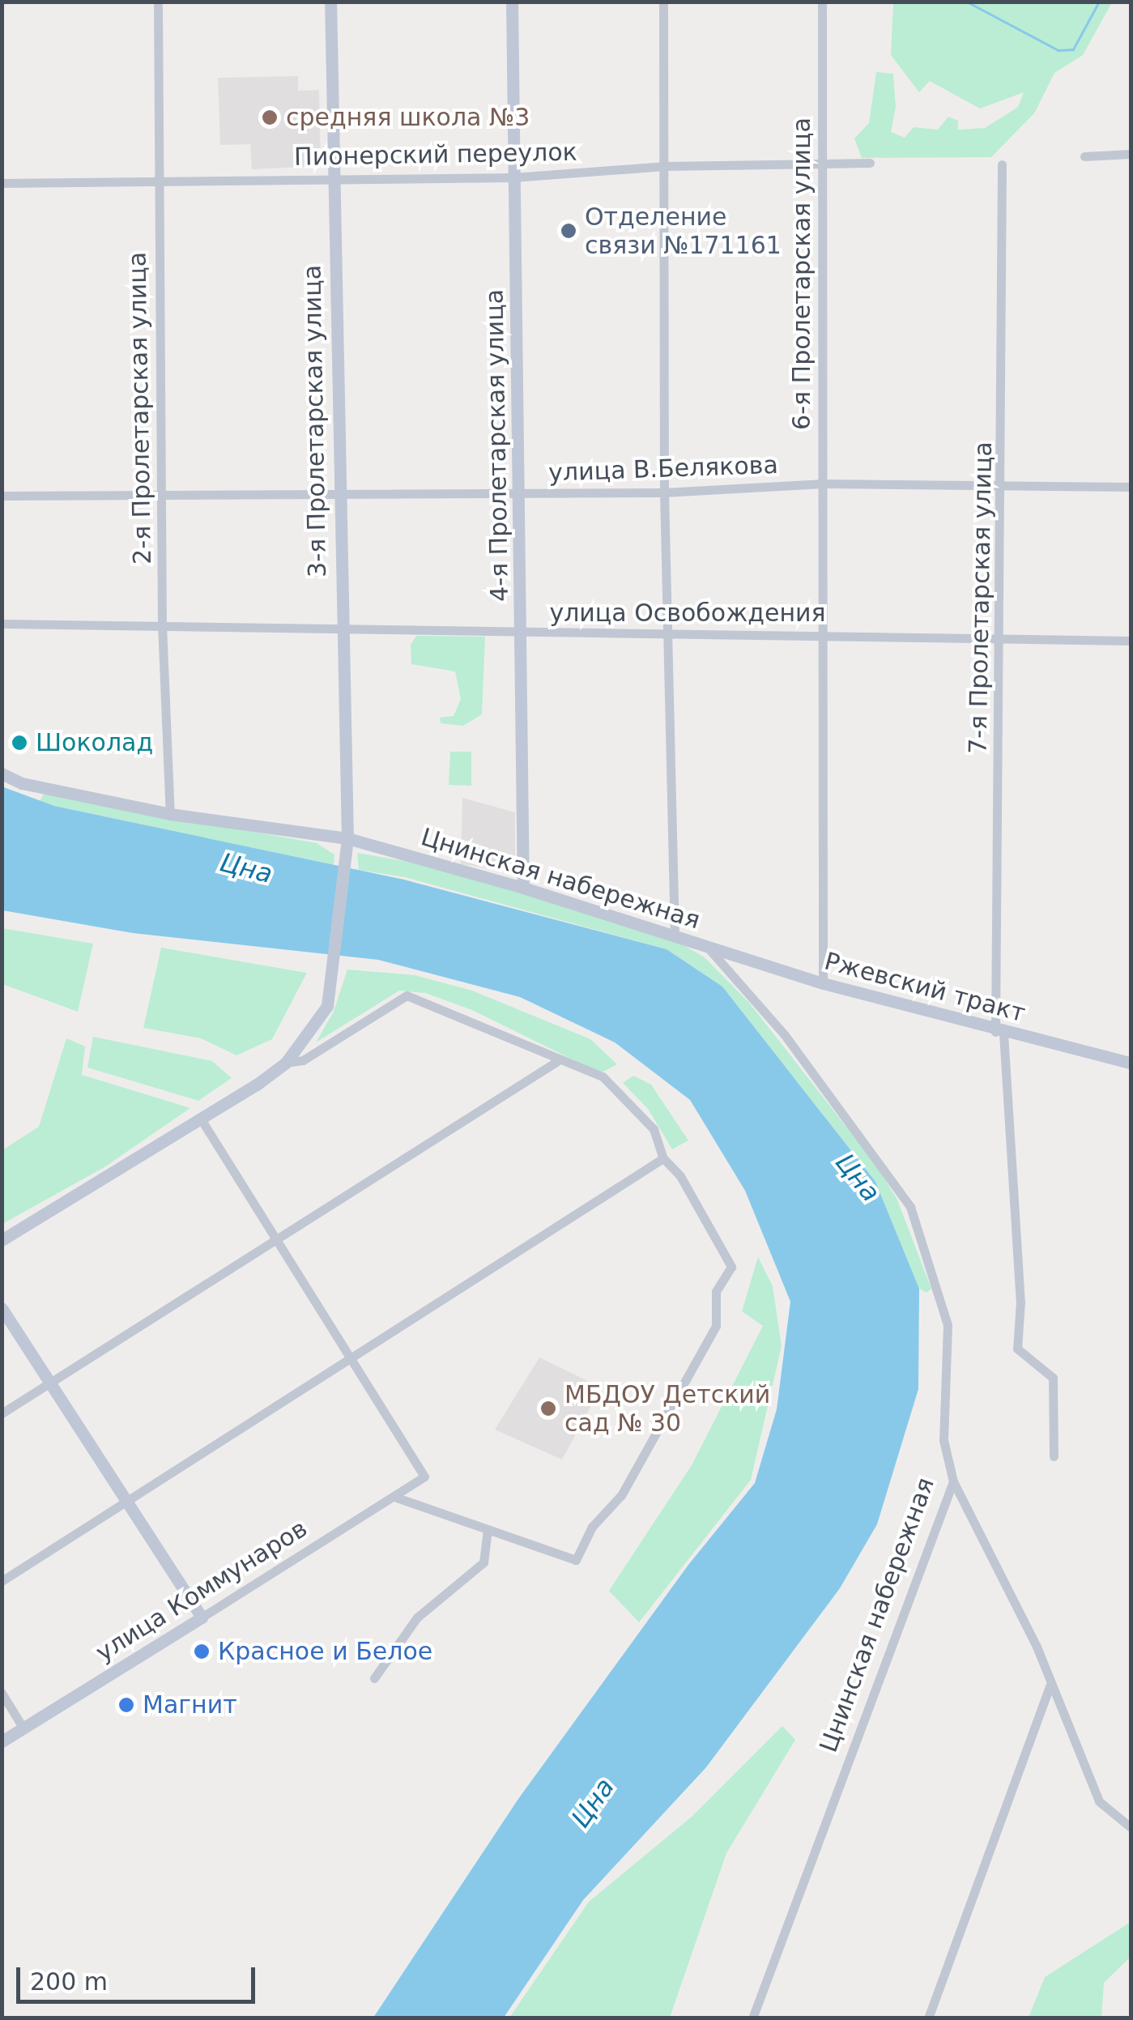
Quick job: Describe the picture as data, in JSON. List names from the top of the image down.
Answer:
{
  "streets": {
    "street": [
      "Пионерский переулок",
      "6-я Пролетарская улица",
      "2-я Пролетарская улица",
      "3-я Пролетарская улица",
      "4-я Пролетарская улица",
      "улица В.Белякова",
      "7-я Пролетарская улица",
      "улица Освобождения",
      "Цнинская набережная",
      "Ржевский тракт",
      "улица Коммунаров"
    ]
  },
  "crossings": [
    ["Пионерский переулок", "6-я Пролетарская улица"],
    ["Пионерский переулок", "2-я Пролетарская улица"],
    ["Пионерский переулок", "3-я Пролетарская улица"],
    ["Пионерский переулок", "4-я Пролетарская улица"],
    ["6-я Пролетарская улица", "улица В.Белякова"],
    ["6-я Пролетарская улица", "улица Освобождения"],
    ["6-я Пролетарская улица", "Ржевский тракт"],
    ["2-я Пролетарская улица", "улица В.Белякова"],
    ["2-я Пролетарская улица", "улица Освобождения"],
    ["2-я Пролетарская улица", "Цнинская набережная"],
    ["3-я Пролетарская улица", "улица В.Белякова"],
    ["3-я Пролетарская улица", "улица Освобождения"],
    ["3-я Пролетарская улица", "Цнинская набережная"],
    ["4-я Пролетарская улица", "улица В.Белякова"],
    ["4-я Пролетарская улица", "улица Освобождения"],
    ["4-я Пролетарская улица", "Цнинская набережная"],
    ["улица В.Белякова", "7-я Пролетарская улица"],
    ["7-я Пролетарская улица", "улица Освобождения"],
    ["7-я Пролетарская улица", "Ржевский тракт"],
    ["Цнинская набережная", "Ржевский тракт"]
  ],
  "water": ["Цна"],
  "places": [
    "средняя школа №3",
    "Отделение связи №171161",
    "Шоколад",
    "МБДОУ Детский сад № 30",
    "Красное и Белое",
    "Магнит"
  ],
  "scale_bar": "200 m"
}
